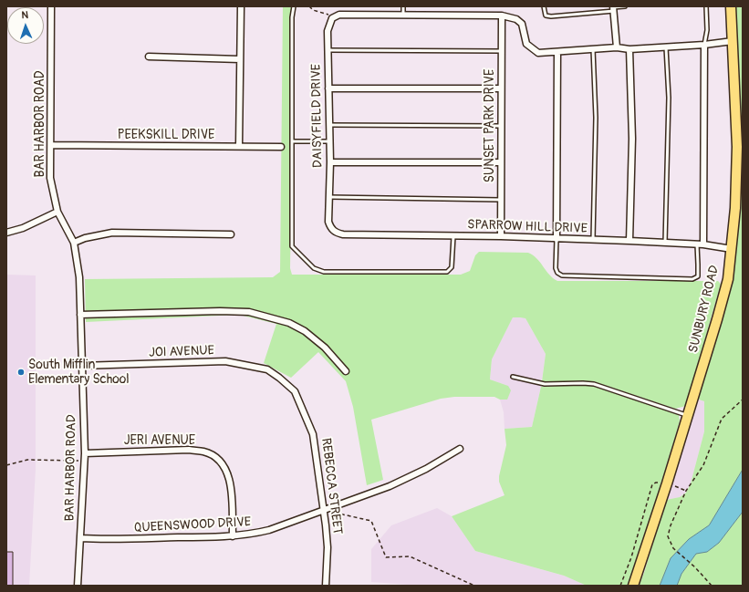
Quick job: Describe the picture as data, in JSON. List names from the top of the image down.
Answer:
{
  "streets": {
    "main road": ["SUNBURY ROAD"],
    "street": [
      "DAISYFIELD DRIVE",
      "BAR HARBOR ROAD",
      "SUNSET PARK DRIVE",
      "PEEKSKILL DRIVE",
      "SPARROW HILL DRIVE",
      "JOI AVENUE",
      "JERI AVENUE",
      "REBECCA STREET",
      "QUEENSWOOD DRIVE"
    ]
  },
  "crossings": [
    ["DAISYFIELD DRIVE", "SPARROW HILL DRIVE"],
    ["BAR HARBOR ROAD", "PEEKSKILL DRIVE"],
    ["BAR HARBOR ROAD", "JOI AVENUE"],
    ["BAR HARBOR ROAD", "JERI AVENUE"],
    ["BAR HARBOR ROAD", "QUEENSWOOD DRIVE"],
    ["SUNSET PARK DRIVE", "SPARROW HILL DRIVE"],
    ["SPARROW HILL DRIVE", "SUNBURY ROAD"],
    ["JOI AVENUE", "REBECCA STREET"],
    ["JERI AVENUE", "QUEENSWOOD DRIVE"],
    ["REBECCA STREET", "QUEENSWOOD DRIVE"]
  ],
  "places": ["South Mifflin Elementary School"],
  "north": "top"
}
